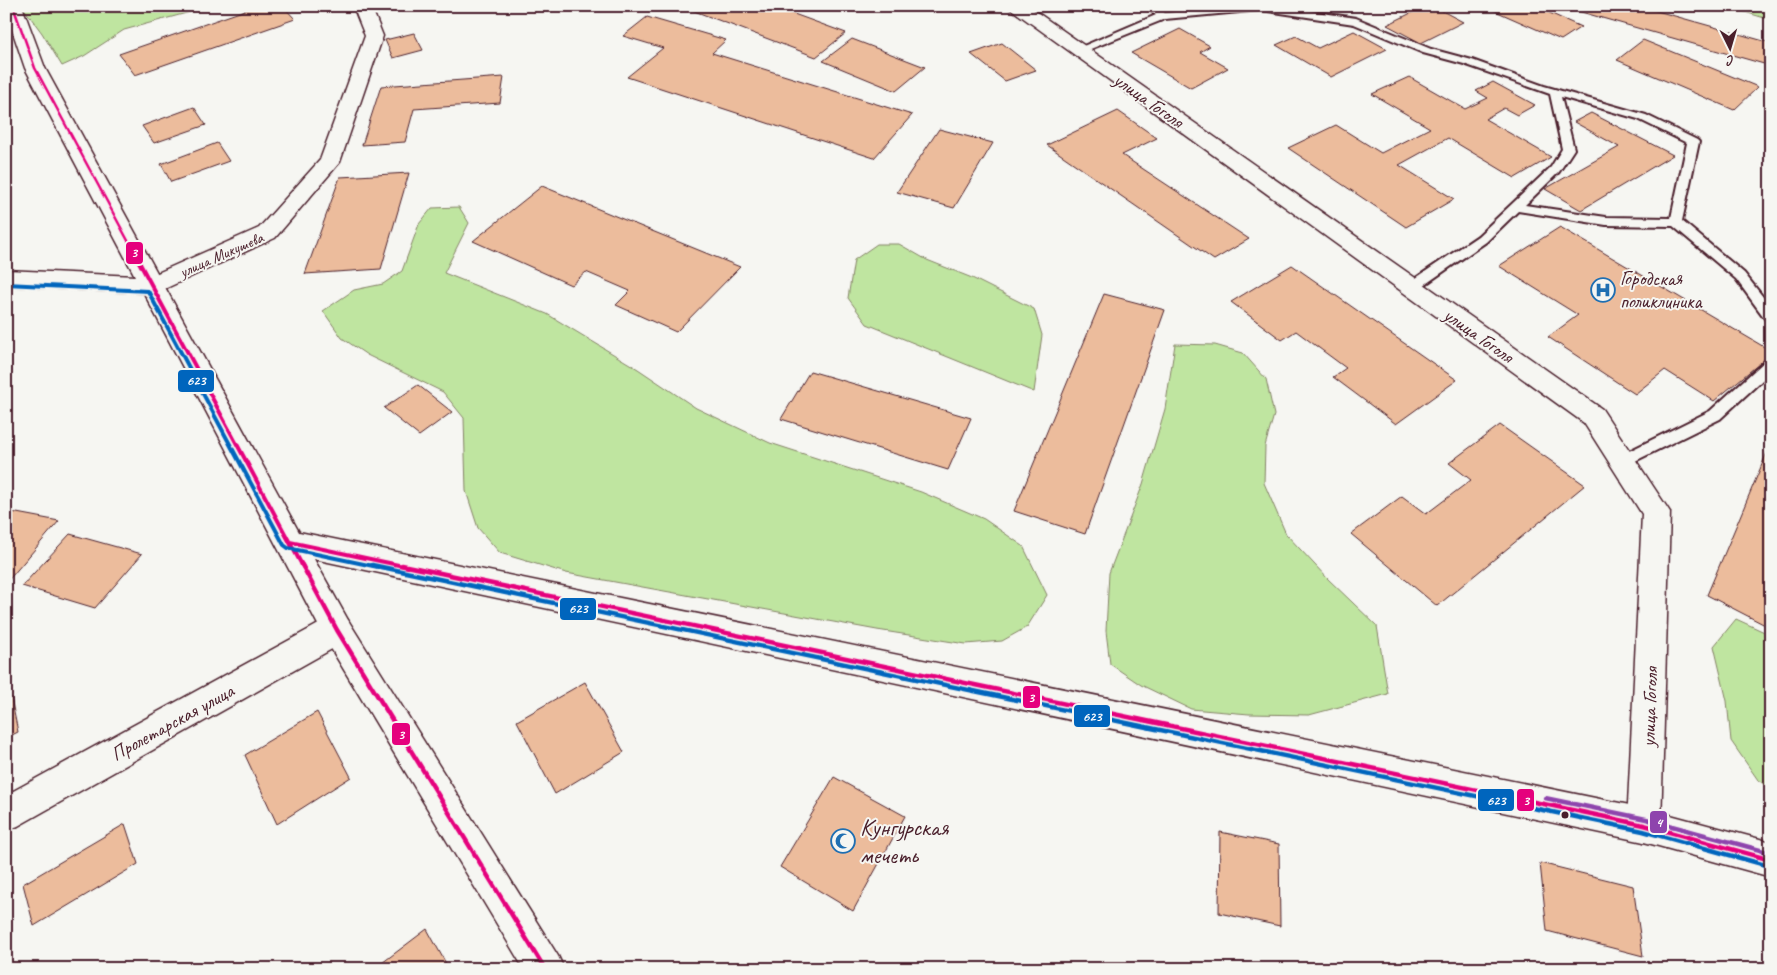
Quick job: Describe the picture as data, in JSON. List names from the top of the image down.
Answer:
{
  "streets": {
    "street": ["улица Гоголя", "улица Микушева", "Пролетарская улица"]
  },
  "places": {
    "hospital": ["Городская поликлиника"],
    "mosque": ["Кунгурская мечеть"]
  },
  "lines": ["transit line 3", "transit line 623", "transit line 4"],
  "north": "bottom"
}
